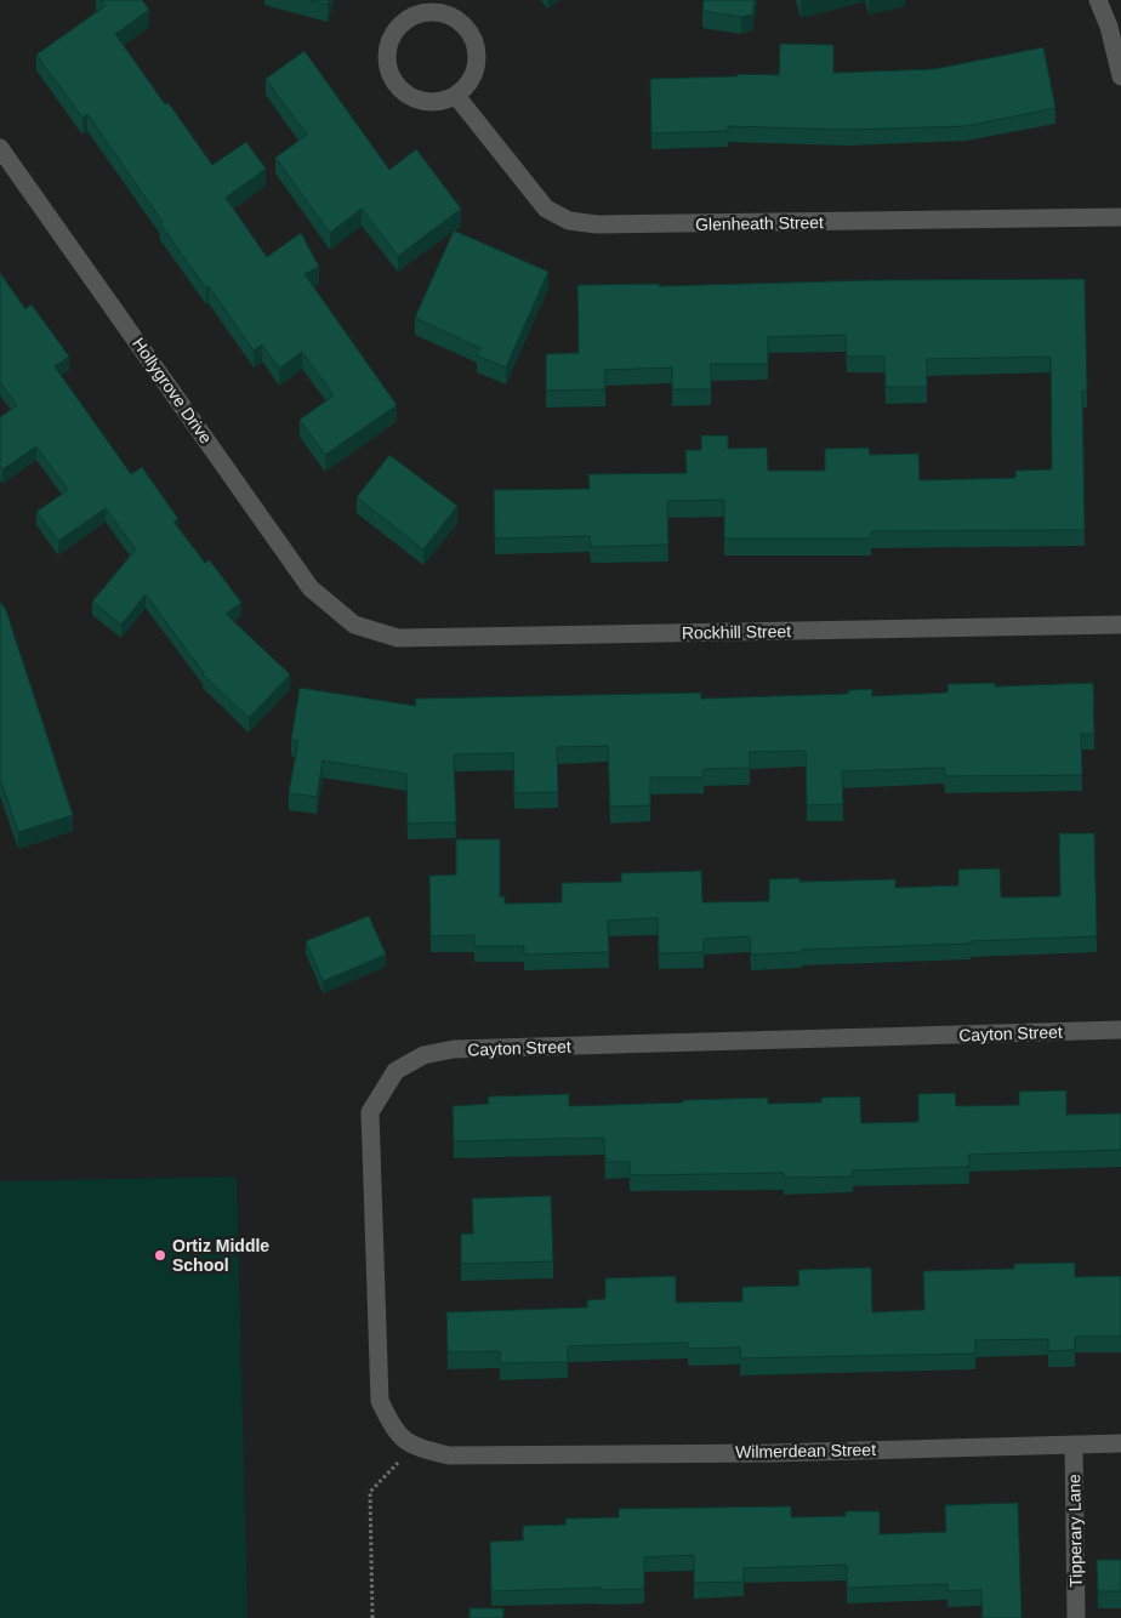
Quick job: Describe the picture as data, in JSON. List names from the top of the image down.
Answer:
{
  "streets": {
    "street": [
      "Glenheath Street",
      "Hollygrove Drive",
      "Rockhill Street",
      "Cayton Street",
      "Wilmerdean Street",
      "Tipperary Lane"
    ]
  },
  "crossings": [
    ["Hollygrove Drive", "Rockhill Street"],
    ["Cayton Street", "Wilmerdean Street"],
    ["Wilmerdean Street", "Tipperary Lane"]
  ],
  "places": ["Ortiz Middle School"]
}
